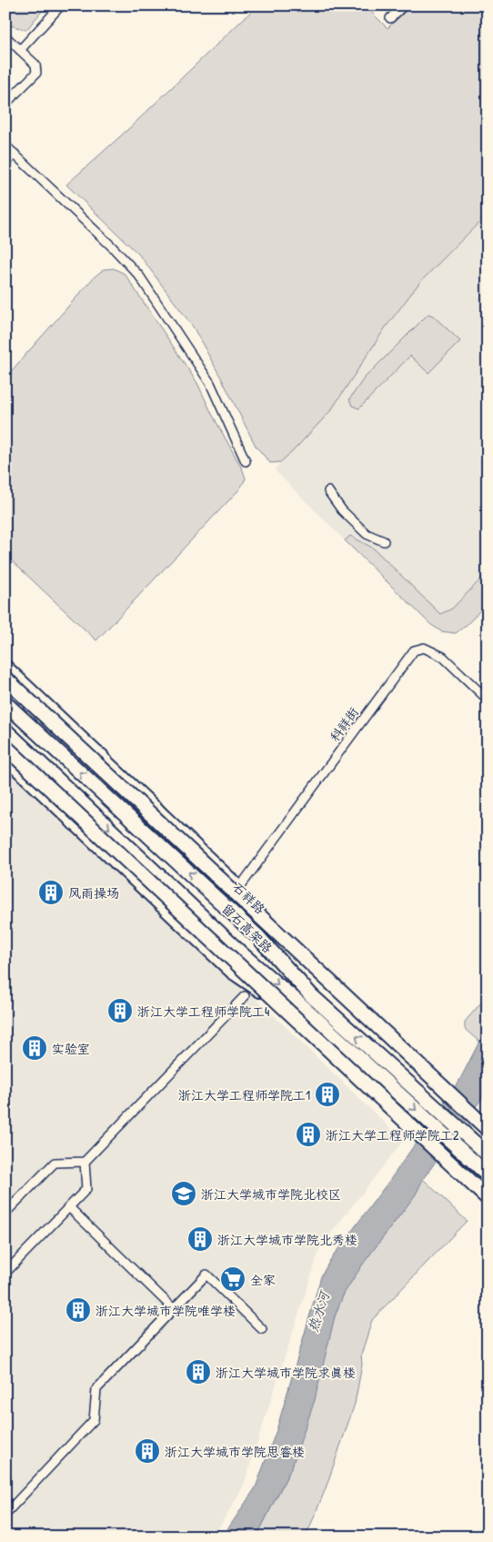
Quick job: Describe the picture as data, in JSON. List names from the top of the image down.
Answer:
{
  "streets": {
    "highway": ["留石高架路"],
    "main road": ["石祥路"],
    "street": ["科祥街"]
  },
  "crossings": [
    ["科祥街", "石祥路"],
    ["石祥路", "留石高架路"]
  ],
  "water": ["热水河"],
  "places": {
    "building": [
      "风雨操场",
      "浙江大学工程师学院工4",
      "实验室",
      "浙江大学工程师学院工1",
      "浙江大学工程师学院工2",
      "浙江大学城市学院北秀楼",
      "浙江大学城市学院唯学楼",
      "浙江大学城市学院求真楼",
      "浙江大学城市学院思睿楼"
    ],
    "school or university": ["浙江大学城市学院北校区"],
    "supermarket": ["全家"]
  }
}
